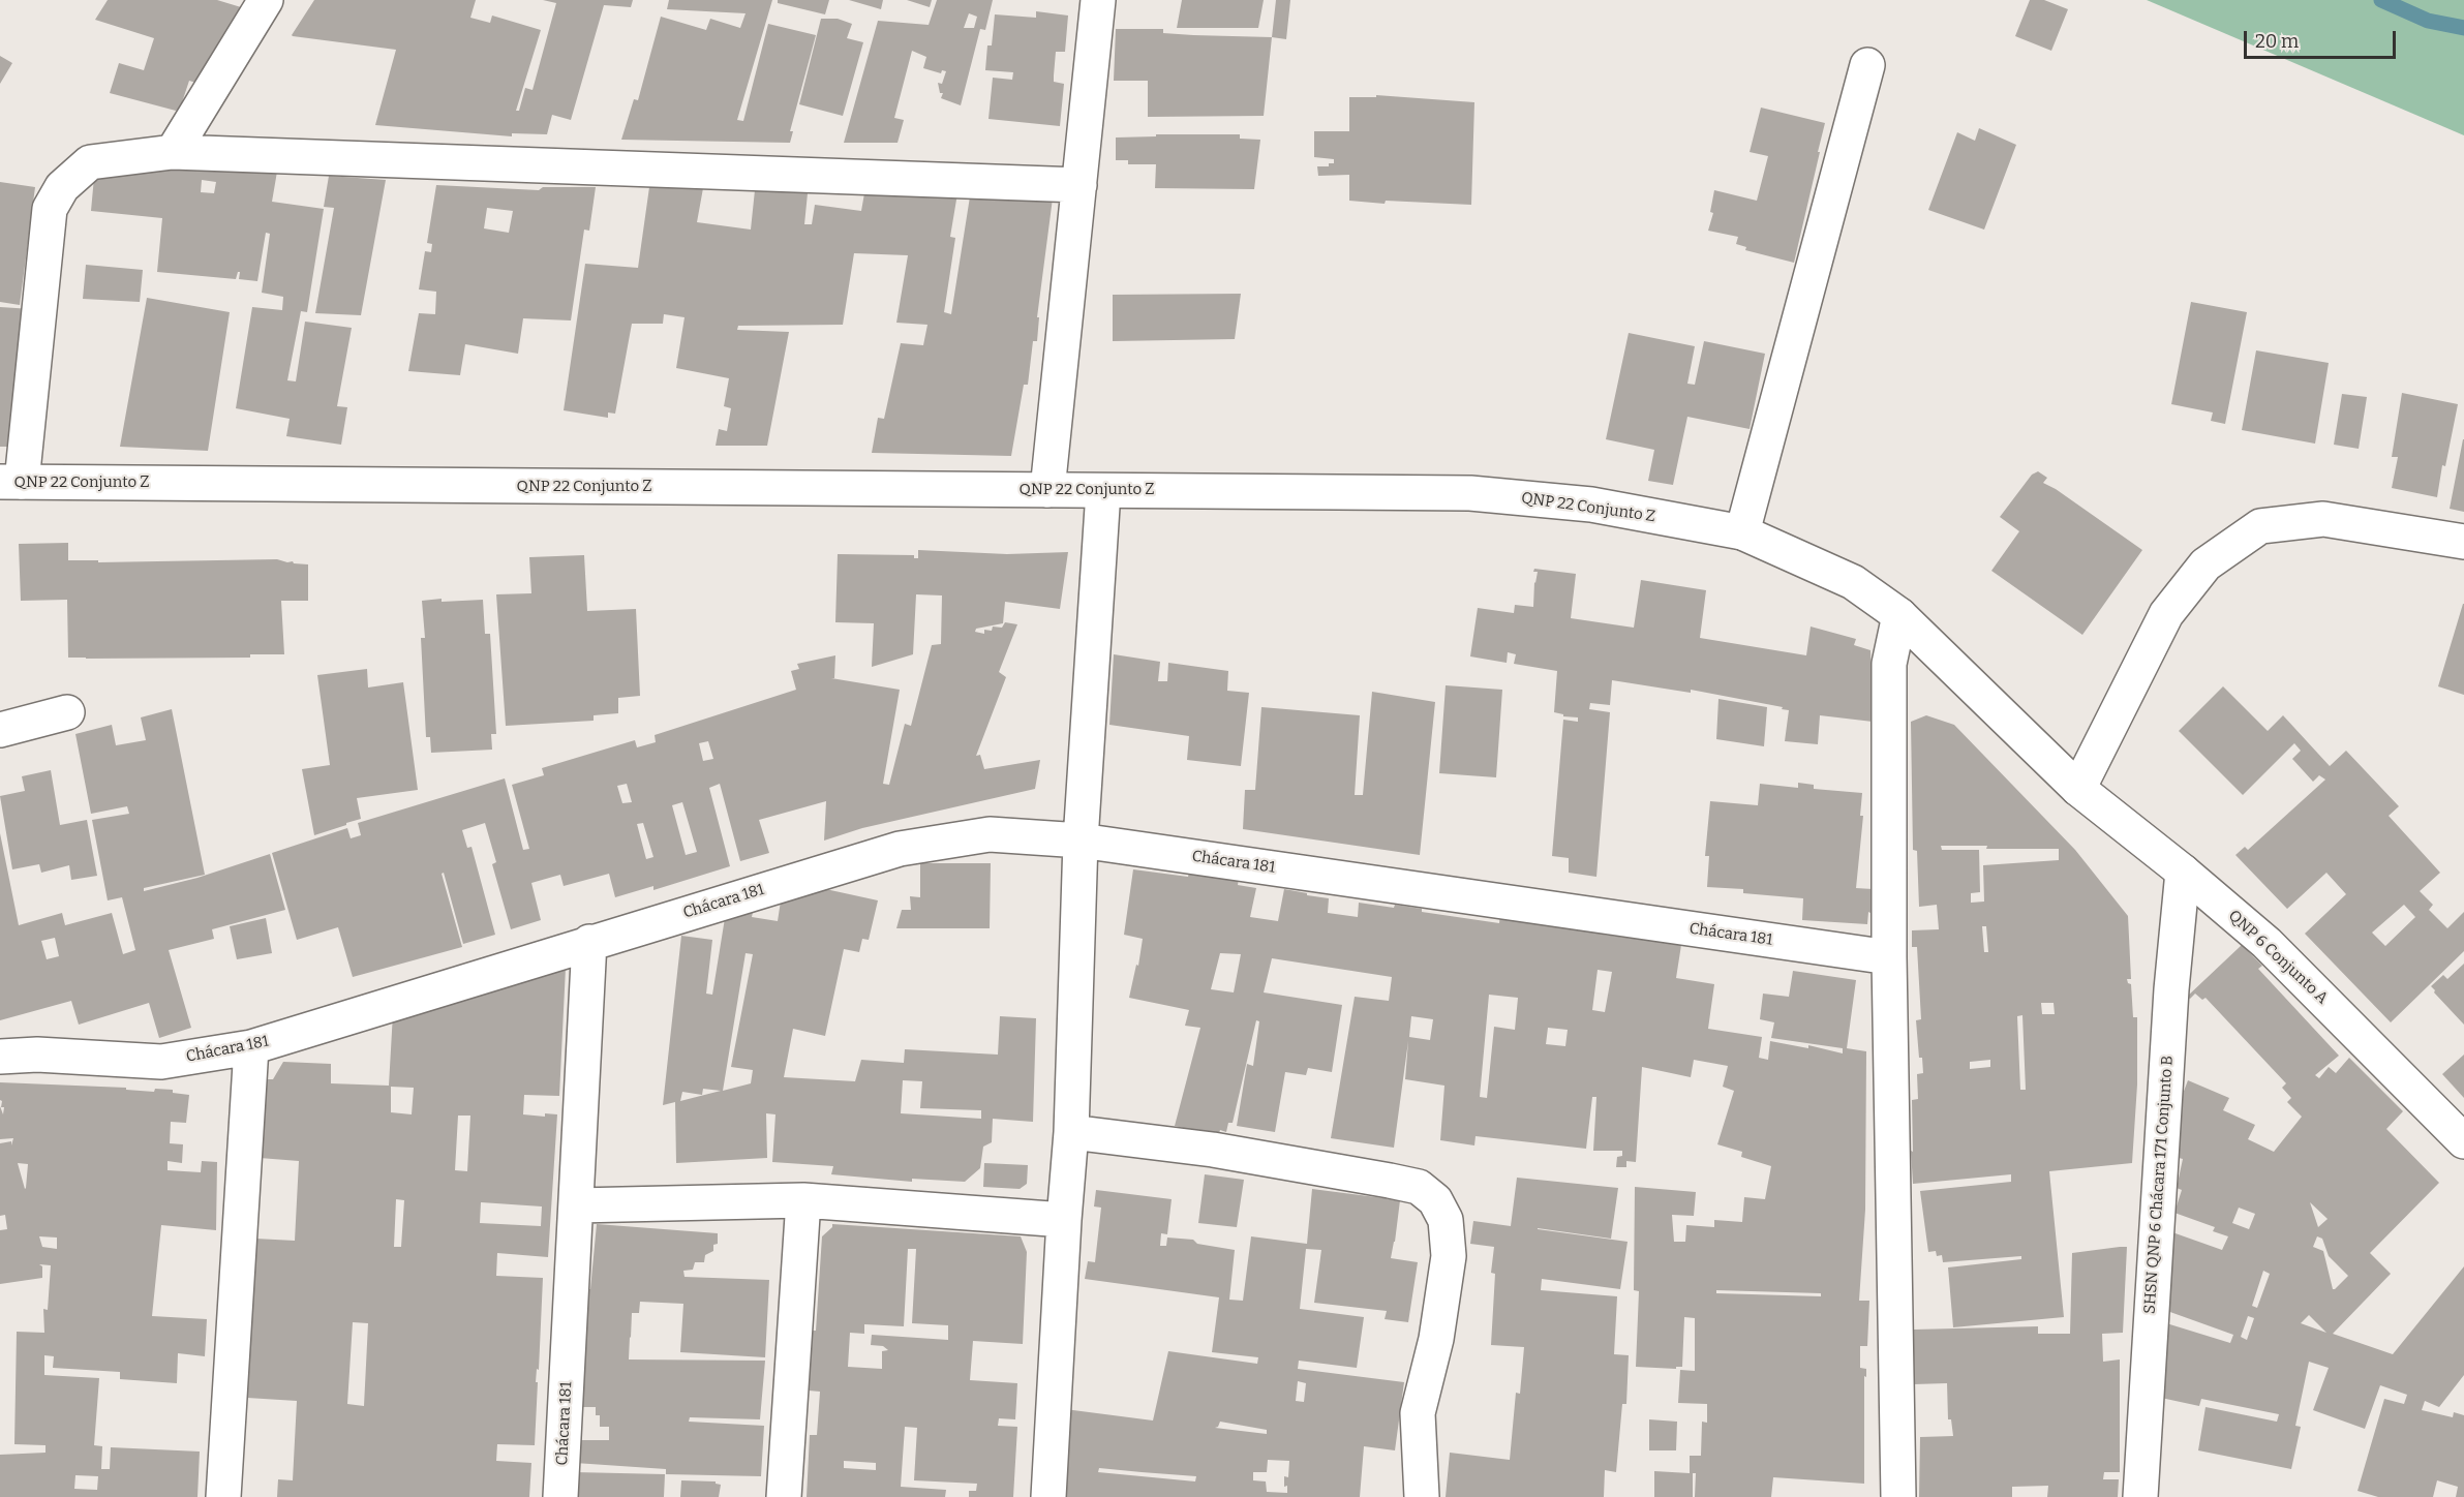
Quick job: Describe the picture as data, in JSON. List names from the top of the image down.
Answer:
{
  "streets": {
    "street": [
      "QNP 22 Conjunto Z",
      "Chácara 181",
      "QNP 6 Conjunto A",
      "SHSN QNP 6 Chácara 171 Conjunto B"
    ]
  },
  "crossings": [
    ["QNP 22 Conjunto Z", "QNP 6 Conjunto A"],
    ["QNP 6 Conjunto A", "SHSN QNP 6 Chácara 171 Conjunto B"]
  ],
  "scale_bar": "20 m"
}
